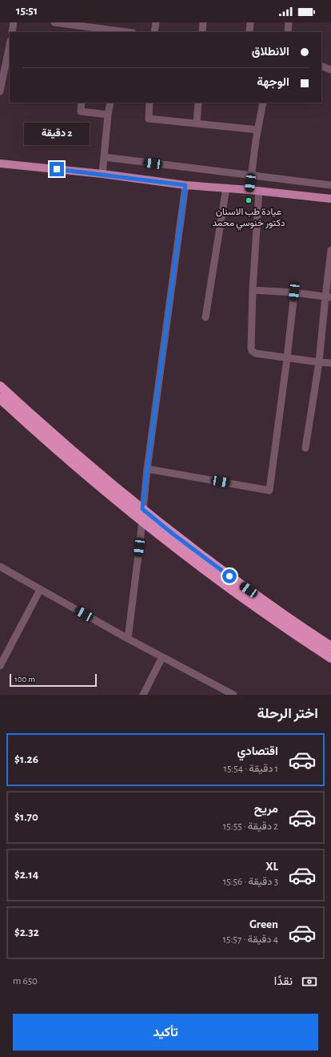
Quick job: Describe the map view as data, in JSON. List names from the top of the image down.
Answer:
{
  "places": ["عيادة طب الاسنان دكتور خنوسي محمد"],
  "scale_bar": "100 m",
  "page": {
    "status": "15:51",
    "banner": ["الانطلاق", "الوجهة"],
    "bubble": "2 دقيقة",
    "scale": "100 m",
    "heading": "اختر الرحلة",
    "list": [
      {
        "name": "اقتصادي",
        "note": "1 دقيقة · 15:54",
        "value": "$1.26"
      },
      {
        "name": "مريح",
        "note": "2 دقيقة · 15:55",
        "value": "$1.70"
      },
      {
        "name": "XL",
        "note": "3 دقيقة · 15:56",
        "value": "$2.14"
      },
      {
        "name": "Green",
        "note": "4 دقيقة · 15:57",
        "value": "$2.32"
      }
    ],
    "pay": ["نقدًا", "650 m"],
    "buttons": "تأكيد"
  }
}
